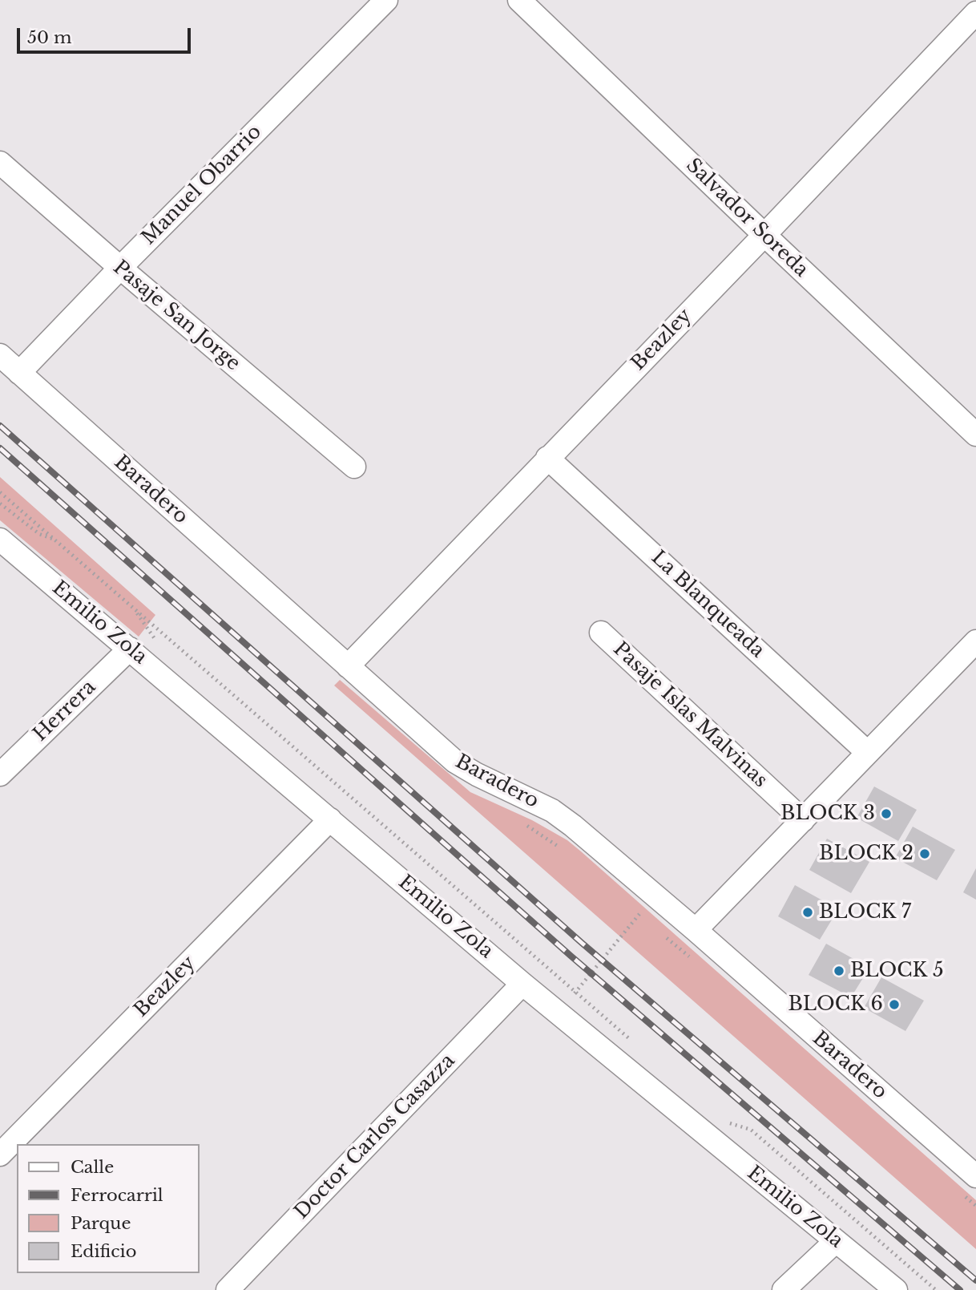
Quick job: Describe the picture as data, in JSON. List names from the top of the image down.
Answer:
{
  "streets": {
    "street": [
      "Manuel Obarrio",
      "Salvador Soreda",
      "Pasaje San Jorge",
      "Beazley",
      "Baradero",
      "La Blanqueada",
      "Emilio Zola",
      "Herrera",
      "Pasaje Islas Malvinas",
      "Doctor Carlos Casazza"
    ]
  },
  "crossings": [
    ["Manuel Obarrio", "Pasaje San Jorge"],
    ["Manuel Obarrio", "Baradero"],
    ["Salvador Soreda", "Beazley"],
    ["Beazley", "Baradero"],
    ["Beazley", "La Blanqueada"],
    ["Beazley", "Emilio Zola"],
    ["Emilio Zola", "Herrera"],
    ["Emilio Zola", "Doctor Carlos Casazza"]
  ],
  "places": [
    "BLOCK 3",
    "BLOCK 2",
    "BLOCK 7",
    "BLOCK 5",
    "BLOCK 6"
  ],
  "legend": [
    "Calle",
    "Ferrocarril",
    "Parque",
    "Edificio"
  ],
  "scale_bar": "50 m"
}
